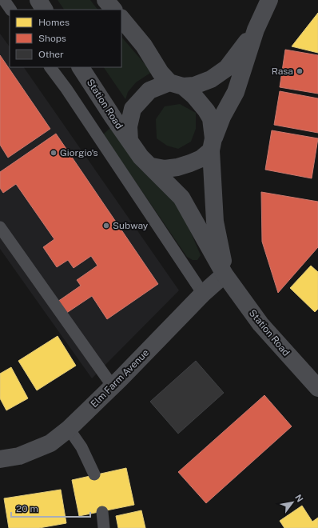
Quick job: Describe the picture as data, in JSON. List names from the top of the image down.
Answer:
{
  "streets": {
    "street": ["Station Road", "Elm Farm Avenue"]
  },
  "crossings": [
    ["Station Road", "Elm Farm Avenue"]
  ],
  "places": ["Rasa", "Giorgio's", "Subway"],
  "legend": ["Homes", "Shops", "Other"],
  "scale_bar": "20 m",
  "north": "top right"
}
